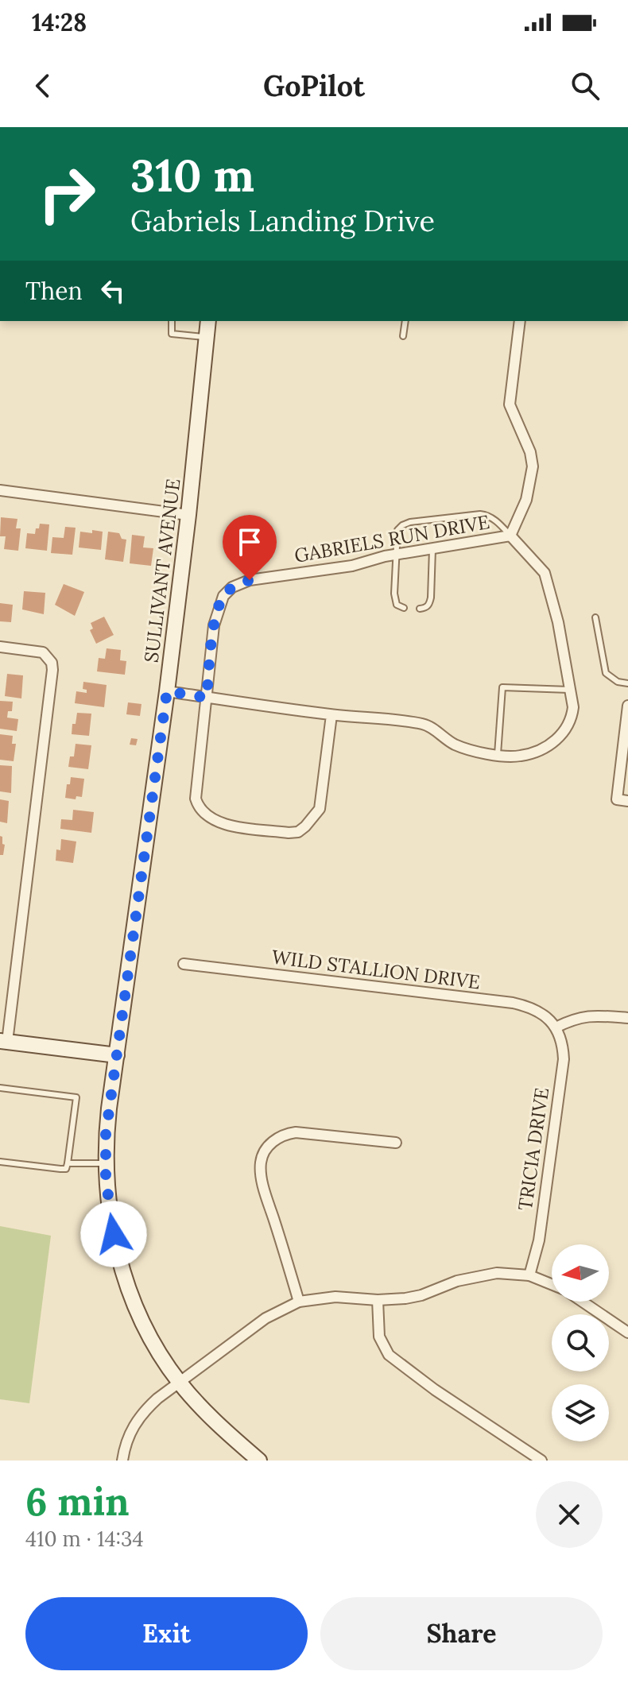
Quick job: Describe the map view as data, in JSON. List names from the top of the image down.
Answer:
{
  "streets": {
    "street": [
      "GABRIELS RUN DRIVE",
      "SULLIVANT AVENUE",
      "WILD STALLION DRIVE",
      "TRICIA DRIVE"
    ]
  },
  "crossings": [
    ["WILD STALLION DRIVE", "TRICIA DRIVE"]
  ],
  "north": "left",
  "page": {
    "status": "14:28",
    "header": "GoPilot",
    "turn": ["310 m", "Gabriels Landing Drive"],
    "then": "Then",
    "heading": ["6 min", "410 m · 14:34"],
    "buttons": ["Exit", "Share"]
  }
}
